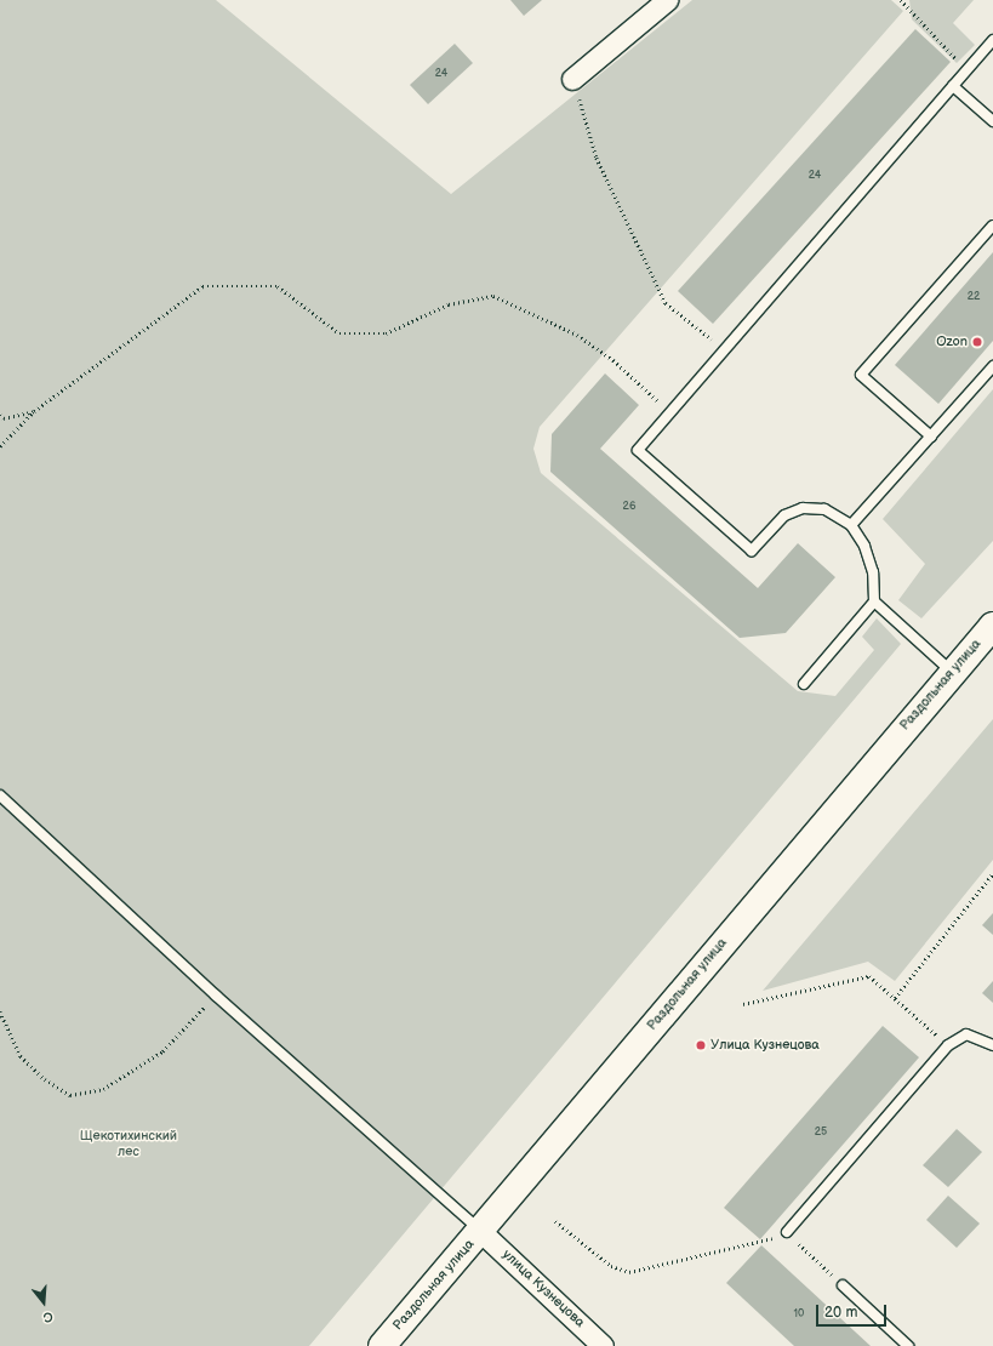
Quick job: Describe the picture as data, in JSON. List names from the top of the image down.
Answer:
{
  "streets": {
    "main road": ["Раздольная улица"],
    "street": ["улица Кузнецова"]
  },
  "crossings": [
    ["Раздольная улица", "улица Кузнецова"]
  ],
  "parks": ["Щекотихинский лес"],
  "places": ["Ozon", "Улица Кузнецова"],
  "house_numbers": [
    "24",
    "24",
    "22",
    "26",
    "25",
    "10"
  ],
  "scale_bar": "20 m",
  "north": "bottom"
}
